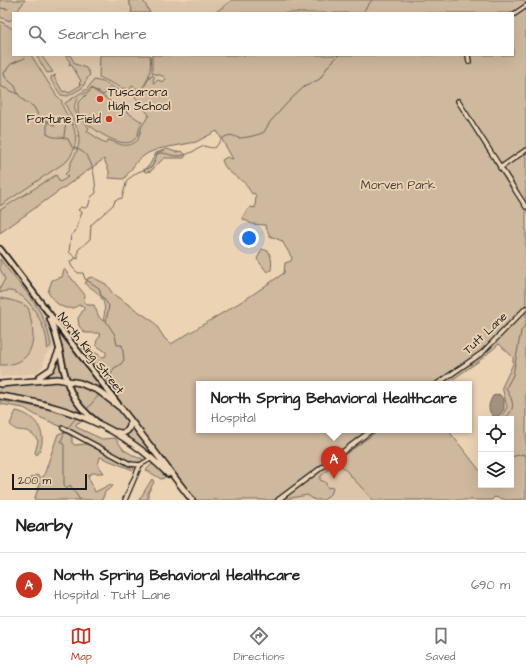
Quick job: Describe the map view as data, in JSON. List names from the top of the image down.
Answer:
{
  "streets": {
    "main road": ["North King Street"],
    "street": ["Tutt Lane"]
  },
  "parks": ["Morven Park"],
  "places": ["Tuscarora High School", "Fortune Field"],
  "scale_bar": "200 m",
  "page": {
    "search": "Search here",
    "popup": ["North Spring Behavioral Healthcare", "Hospital"],
    "pins": "A",
    "scale": "200 m",
    "heading": "Nearby",
    "list": [
      {
        "mark": "A",
        "name": "North Spring Behavioral Healthcare",
        "note": "Hospital · Tutt Lane",
        "value": "690 m"
      }
    ],
    "nav": ["Map", "Directions", "Saved"]
  }
}
